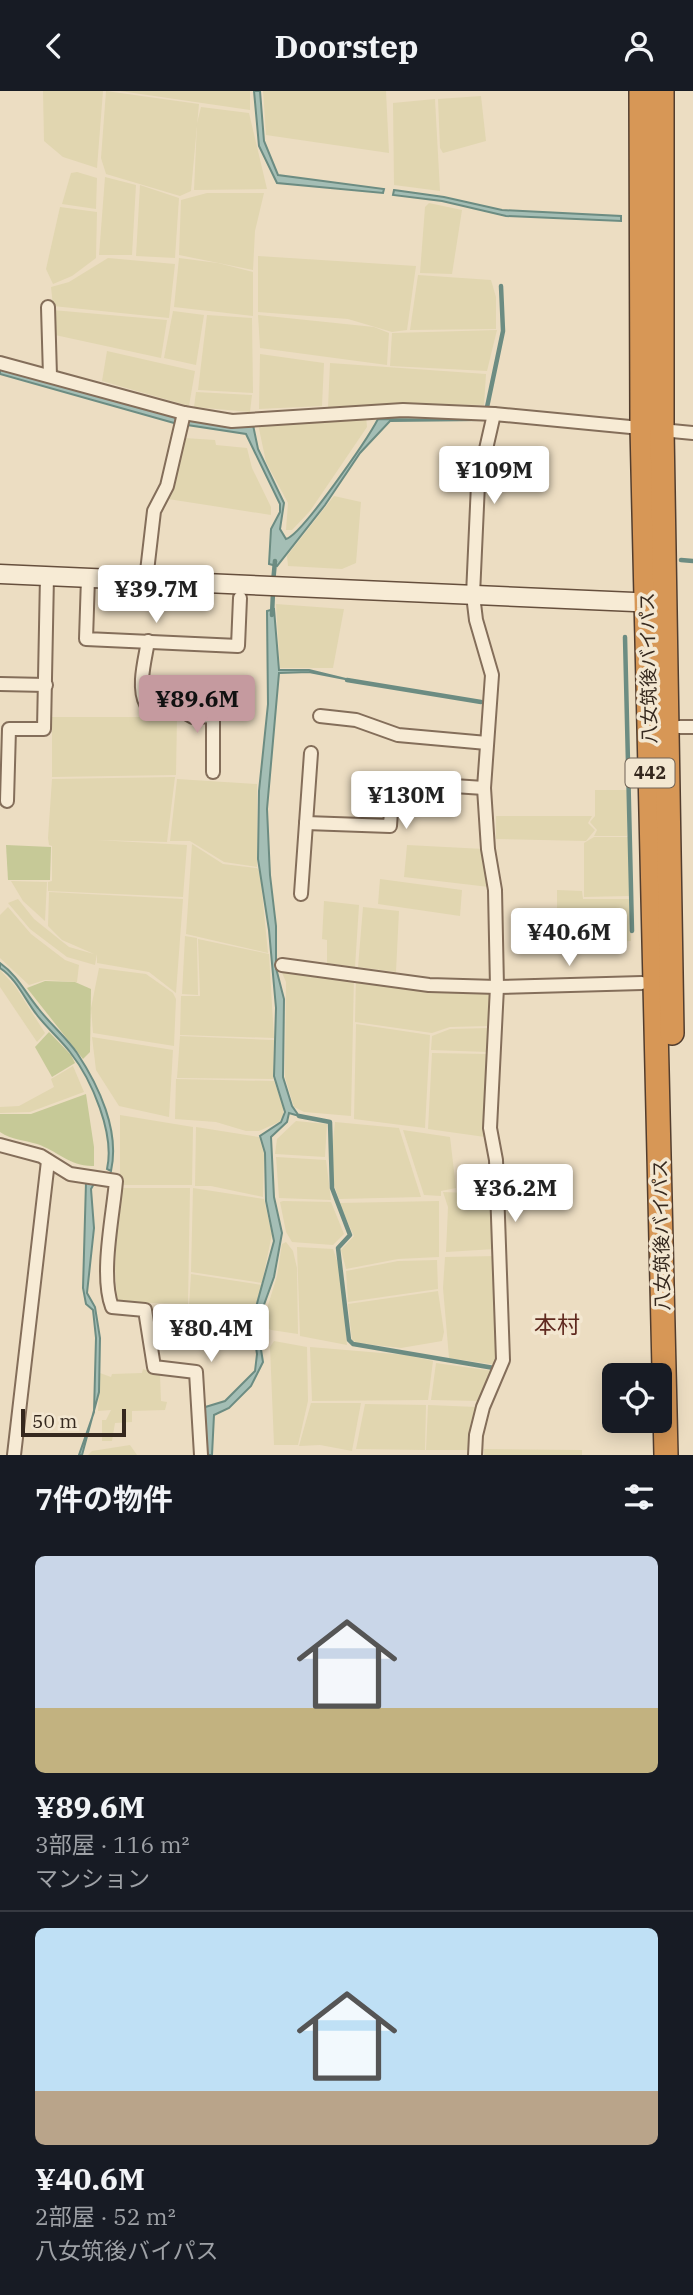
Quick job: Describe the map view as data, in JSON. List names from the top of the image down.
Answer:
{
  "streets": {
    "highway": ["八女筑後バイパス", "442"]
  },
  "districts": ["本村"],
  "scale_bar": "50 m",
  "page": {
    "header": "Doorstep",
    "price": [
      "¥109M",
      "¥39.7M",
      "¥89.6M",
      "¥130M",
      "¥40.6M",
      "¥36.2M",
      "¥80.4M"
    ],
    "scale": "50 m",
    "heading": "7件の物件",
    "list": [
      {
        "name": "¥89.6M",
        "note": "3部屋 · 116 m² · マンション"
      },
      {
        "name": "¥40.6M",
        "note": "2部屋 · 52 m² · 八女筑後バイパス"
      }
    ]
  }
}
